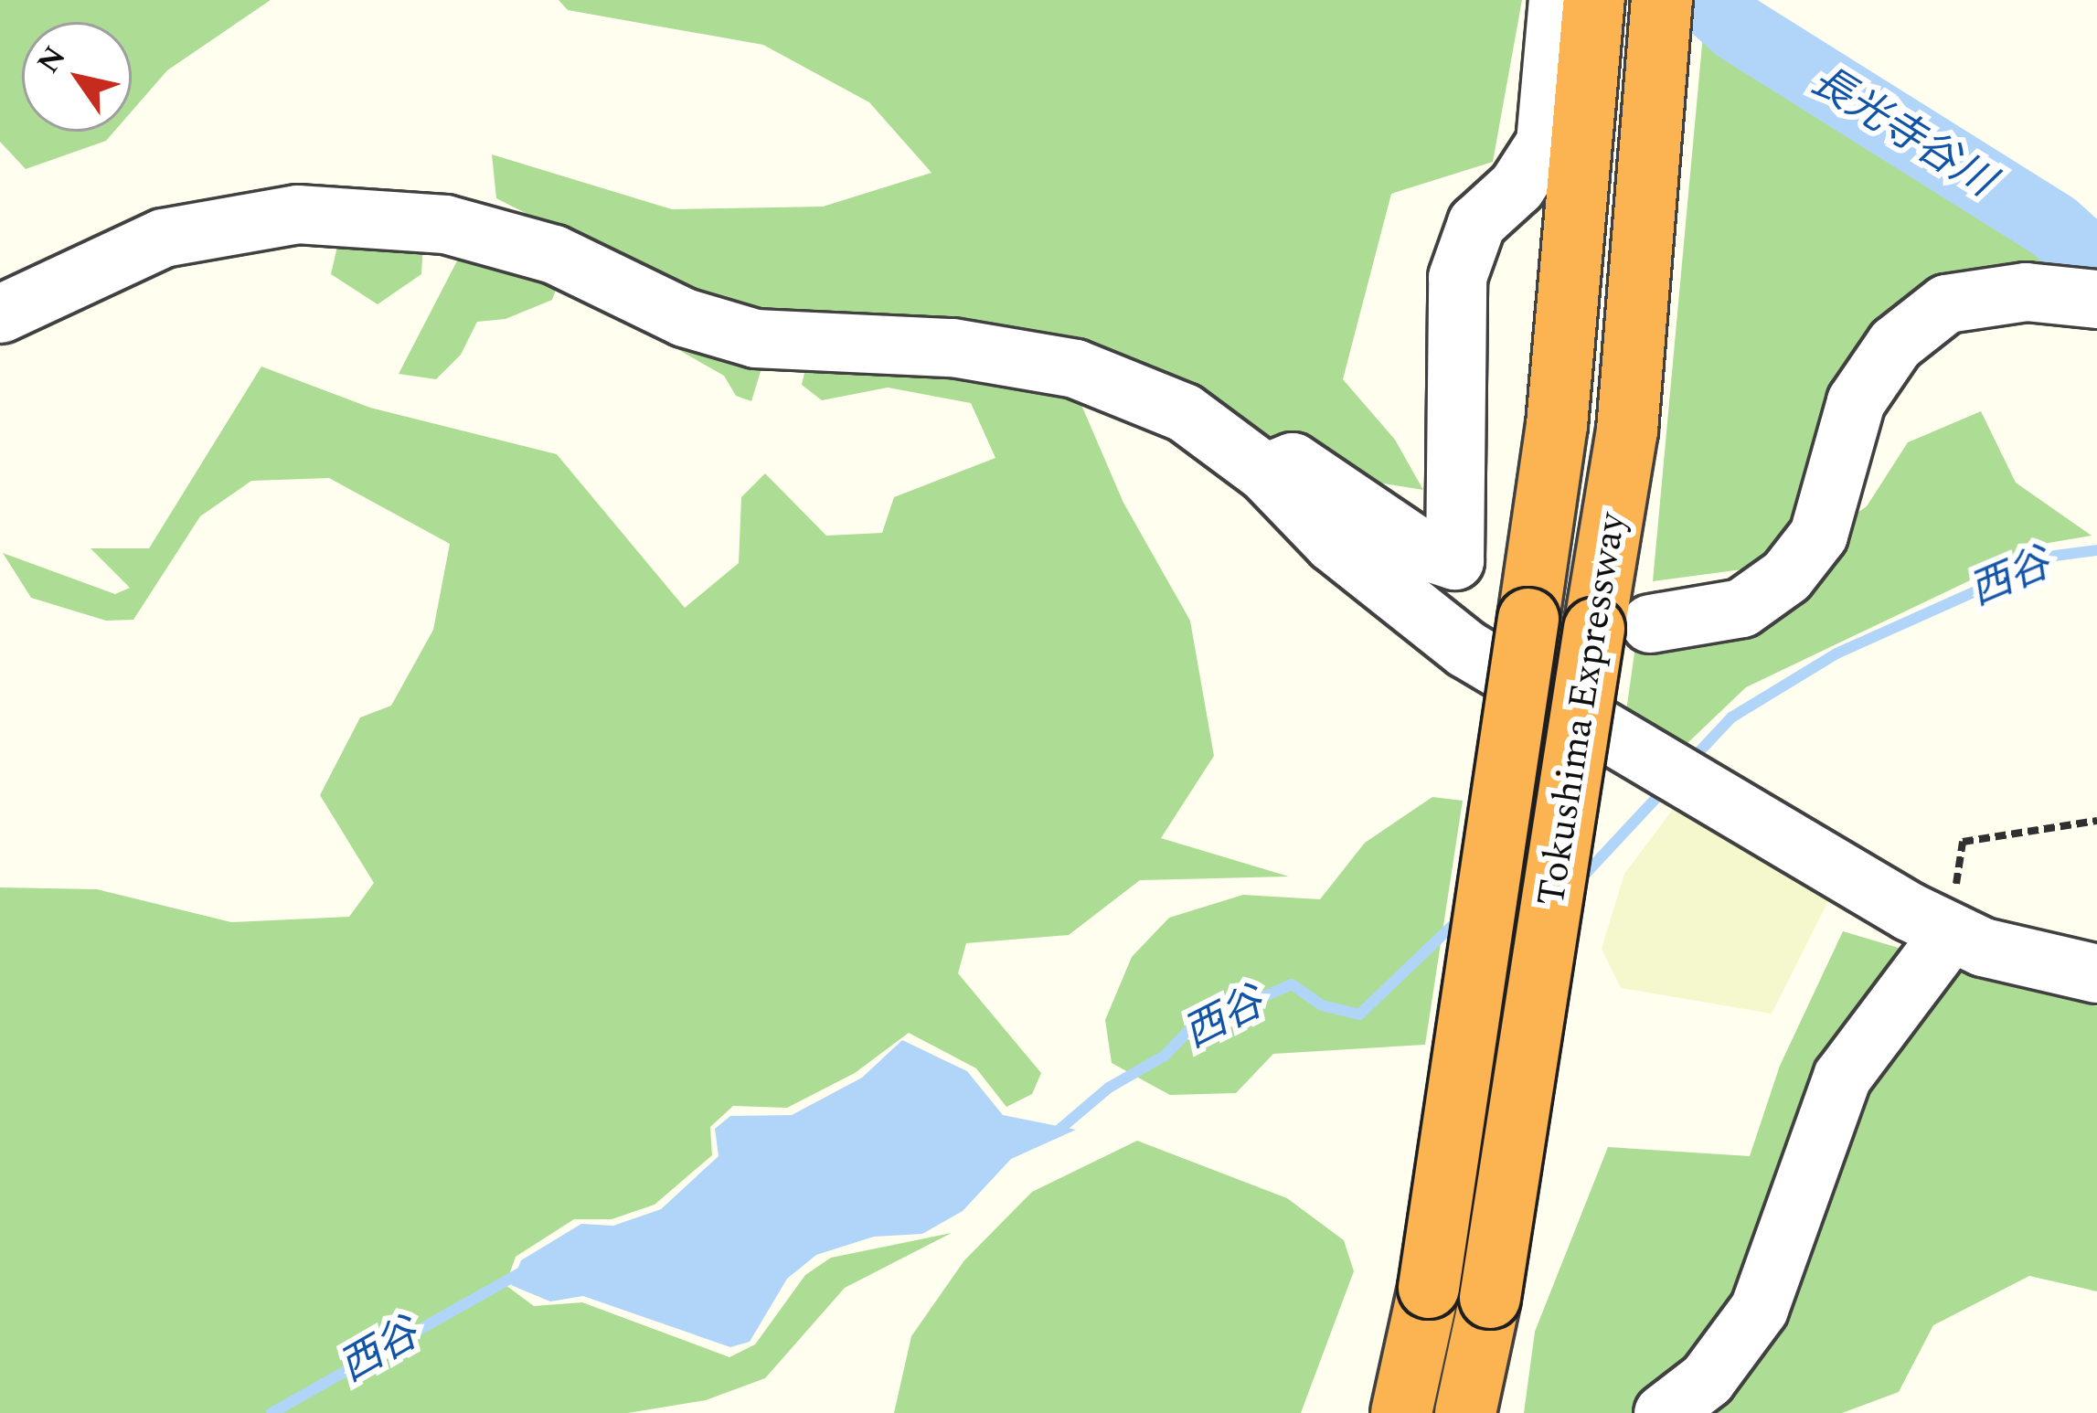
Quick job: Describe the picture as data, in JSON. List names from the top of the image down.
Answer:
{
  "streets": {
    "highway": ["Tokushima Expressway"]
  },
  "water": ["長光寺谷川", "西谷"],
  "north": "top left"
}
